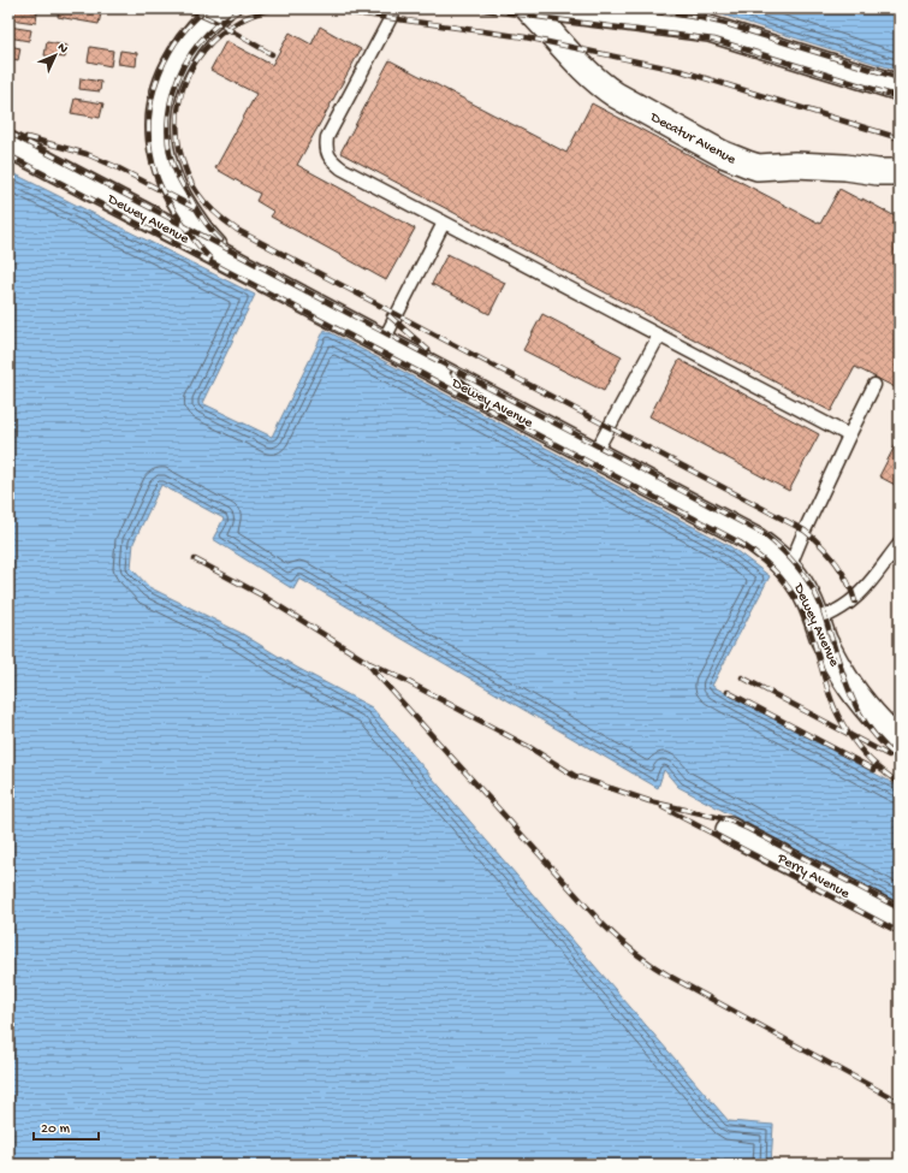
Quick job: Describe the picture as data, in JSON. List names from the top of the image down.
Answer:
{
  "streets": {
    "street": ["Decatur Avenue", "Dewey Avenue", "Perry Avenue"]
  },
  "scale_bar": "20 m",
  "north": "top right"
}
